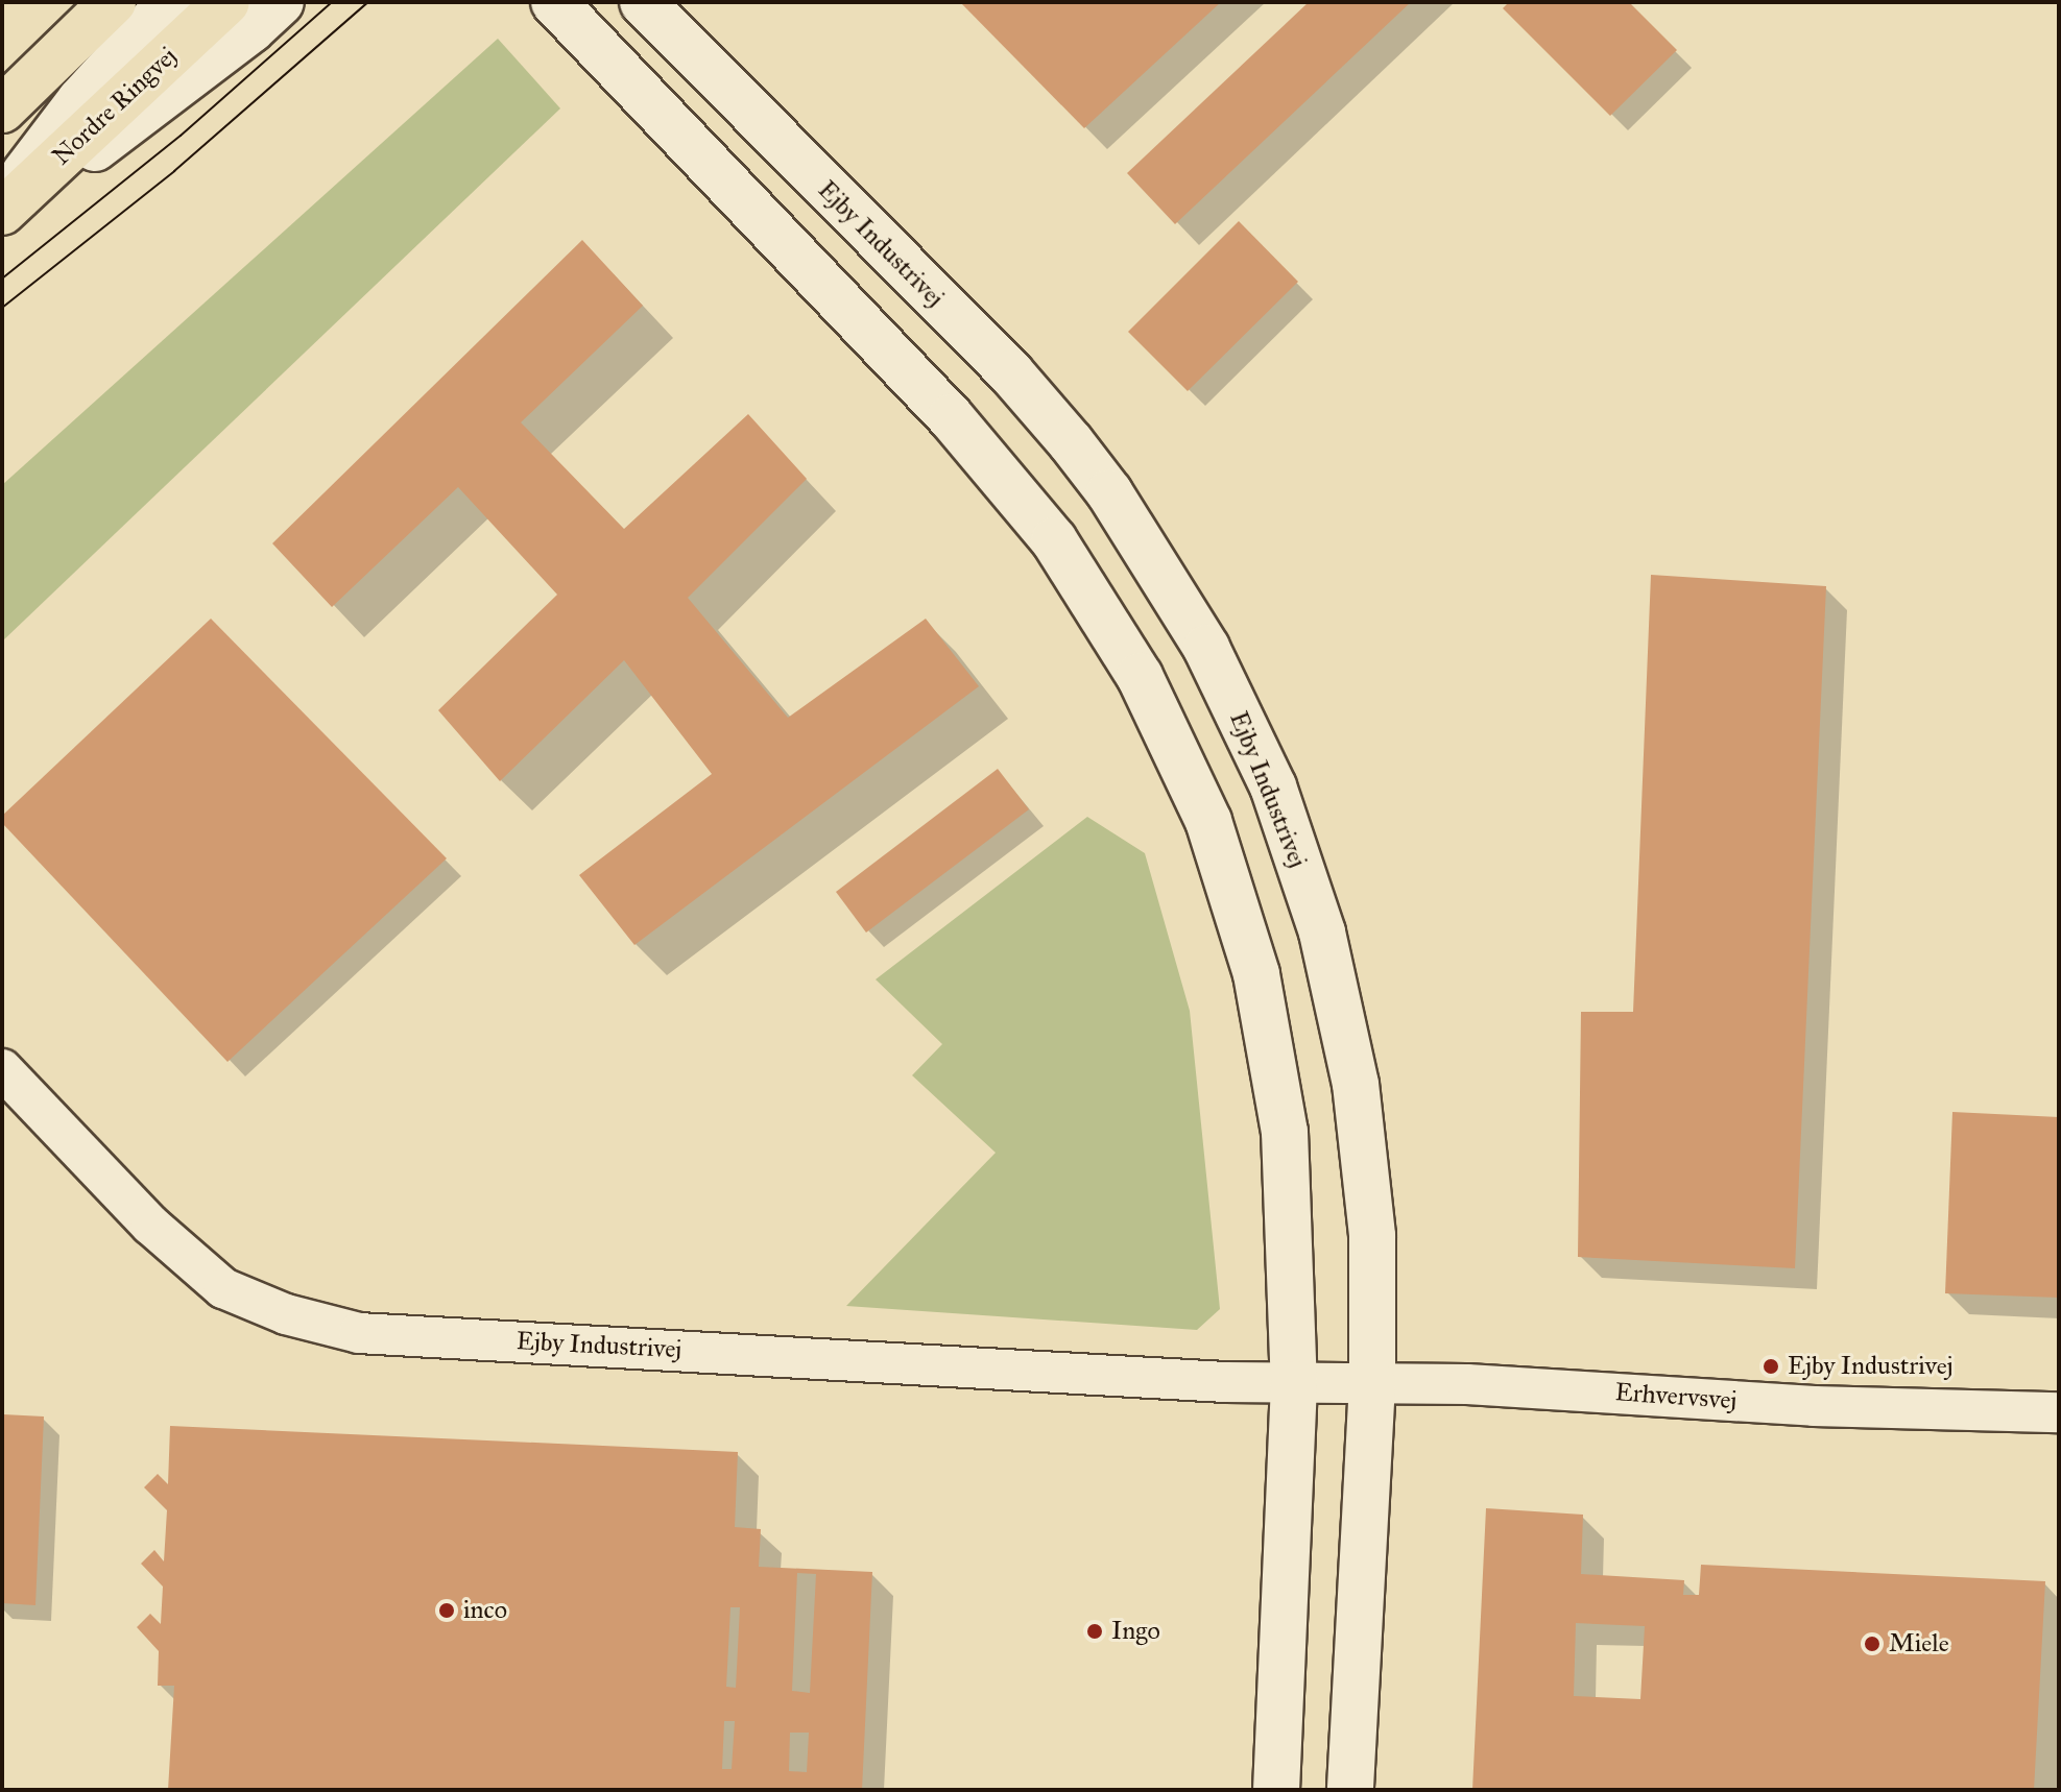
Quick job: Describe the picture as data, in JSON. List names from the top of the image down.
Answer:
{
  "streets": {
    "main road": ["Nordre Ringvej"],
    "street": ["Ejby Industrivej", "Erhvervsvej"]
  },
  "crossings": [
    ["Ejby Industrivej", "Erhvervsvej"]
  ],
  "places": [
    "Ejby Industrivej",
    "inco",
    "Ingo",
    "Miele"
  ]
}
